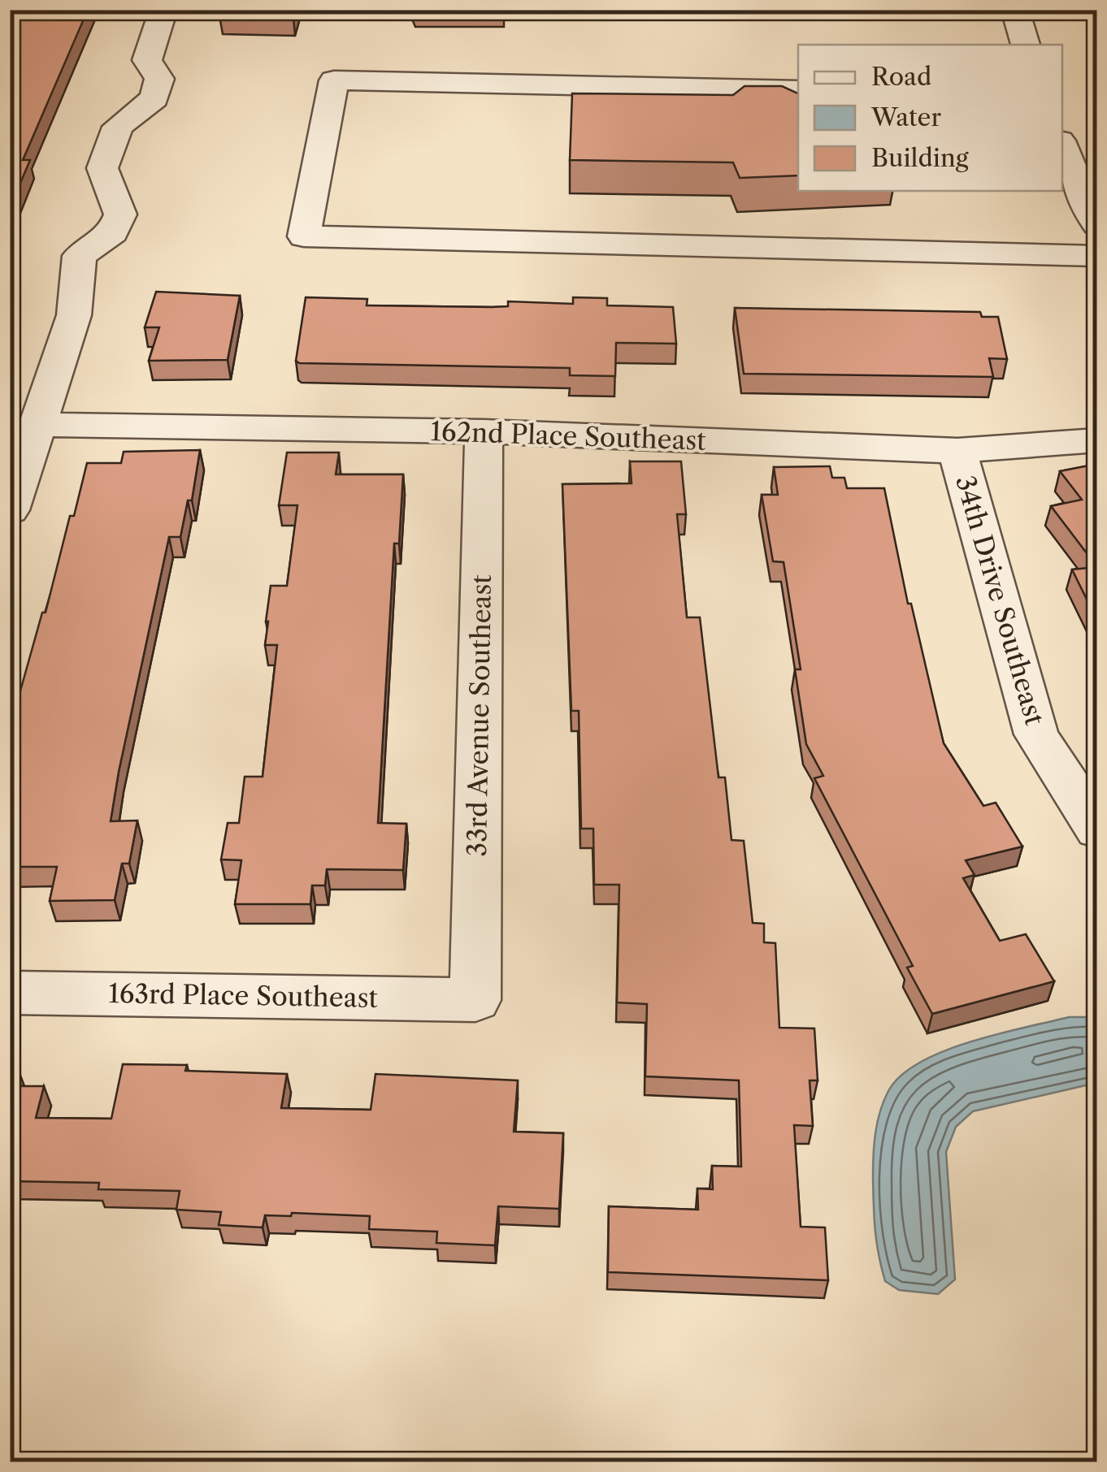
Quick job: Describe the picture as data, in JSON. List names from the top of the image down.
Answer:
{
  "streets": {
    "street": [
      "162nd Place Southeast",
      "34th Drive Southeast",
      "33rd Avenue Southeast",
      "163rd Place Southeast"
    ]
  },
  "crossings": [
    ["162nd Place Southeast", "34th Drive Southeast"],
    ["162nd Place Southeast", "33rd Avenue Southeast"],
    ["33rd Avenue Southeast", "163rd Place Southeast"]
  ],
  "legend": ["Road", "Water", "Building"]
}
